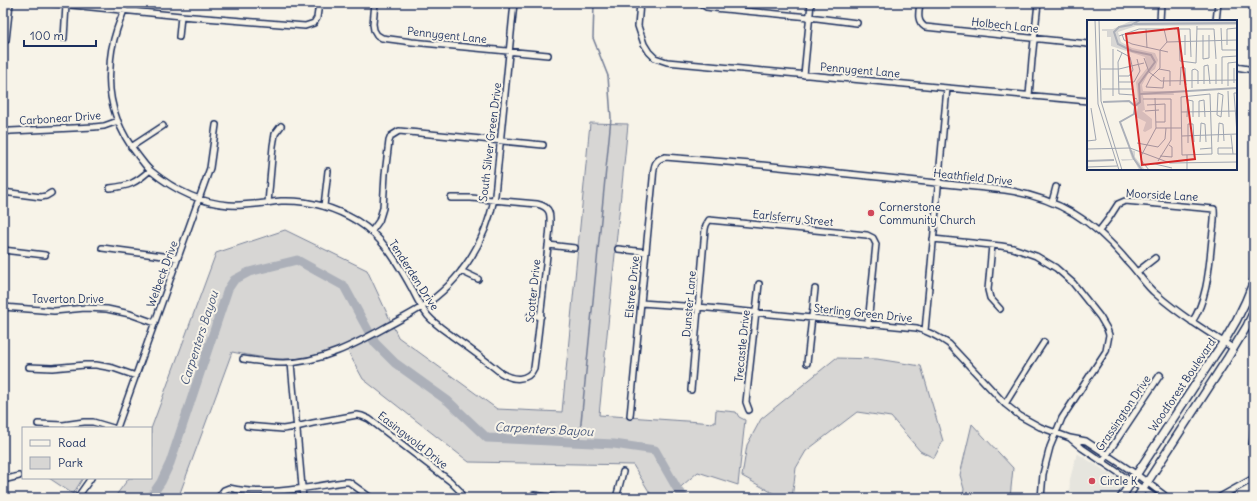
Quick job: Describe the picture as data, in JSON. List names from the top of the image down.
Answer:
{
  "streets": {
    "main road": ["Woodforest Boulevard"],
    "street": [
      "Holbech Lane",
      "Pennygent Lane",
      "Carbonear Drive",
      "South Silver Green Drive",
      "Heathfield Drive",
      "Moorside Lane",
      "Earlsferry Street",
      "Welbeck Drive",
      "Tenderden Drive",
      "Elstree Drive",
      "Scotter Drive",
      "Taverton Drive",
      "Dunster Lane",
      "Sterling Green Drive",
      "Trecastle Drive",
      "Grassington Drive",
      "Easingwold Drive"
    ]
  },
  "crossings": [
    ["Pennygent Lane", "South Silver Green Drive"],
    ["Carbonear Drive", "Tenderden Drive"],
    ["South Silver Green Drive", "Tenderden Drive"],
    ["South Silver Green Drive", "Scotter Drive"],
    ["Heathfield Drive", "Moorside Lane"],
    ["Heathfield Drive", "Elstree Drive"],
    ["Heathfield Drive", "Woodforest Boulevard"],
    ["Earlsferry Street", "Dunster Lane"],
    ["Earlsferry Street", "Sterling Green Drive"],
    ["Welbeck Drive", "Tenderden Drive"],
    ["Welbeck Drive", "Taverton Drive"],
    ["Tenderden Drive", "Scotter Drive"],
    ["Elstree Drive", "Sterling Green Drive"],
    ["Dunster Lane", "Sterling Green Drive"],
    ["Sterling Green Drive", "Trecastle Drive"],
    ["Sterling Green Drive", "Woodforest Boulevard"],
    ["Sterling Green Drive", "Grassington Drive"]
  ],
  "water": ["Carpenters Bayou"],
  "places": ["Cornerstone Community Church", "Circle K"],
  "legend": ["Road", "Park"],
  "scale_bar": "100 m"
}
